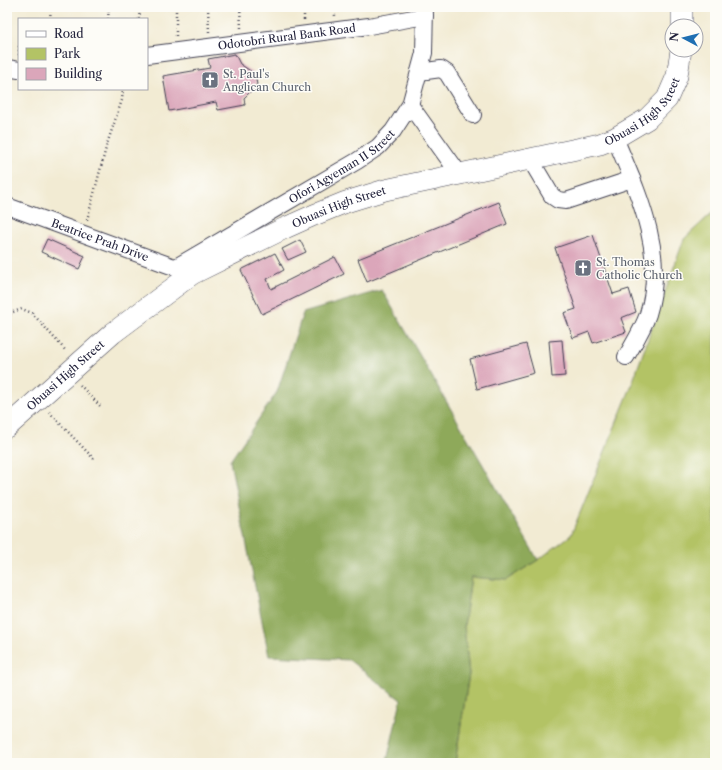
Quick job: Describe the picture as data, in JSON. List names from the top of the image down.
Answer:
{
  "streets": {
    "main road": ["Obuasi High Street"],
    "street": ["Odotobri Rural Bank Road", "Ofori Agyeman II Street", "Beatrice Prah Drive"]
  },
  "crossings": [
    ["Odotobri Rural Bank Road", "Ofori Agyeman II Street"],
    ["Obuasi High Street", "Ofori Agyeman II Street"],
    ["Obuasi High Street", "Beatrice Prah Drive"],
    ["Ofori Agyeman II Street", "Beatrice Prah Drive"]
  ],
  "places": {
    "church": ["St. Paul's Anglican Church", "St. Thomas Catholic Church"]
  },
  "legend": ["Road", "Park", "Building"],
  "north": "left"
}
